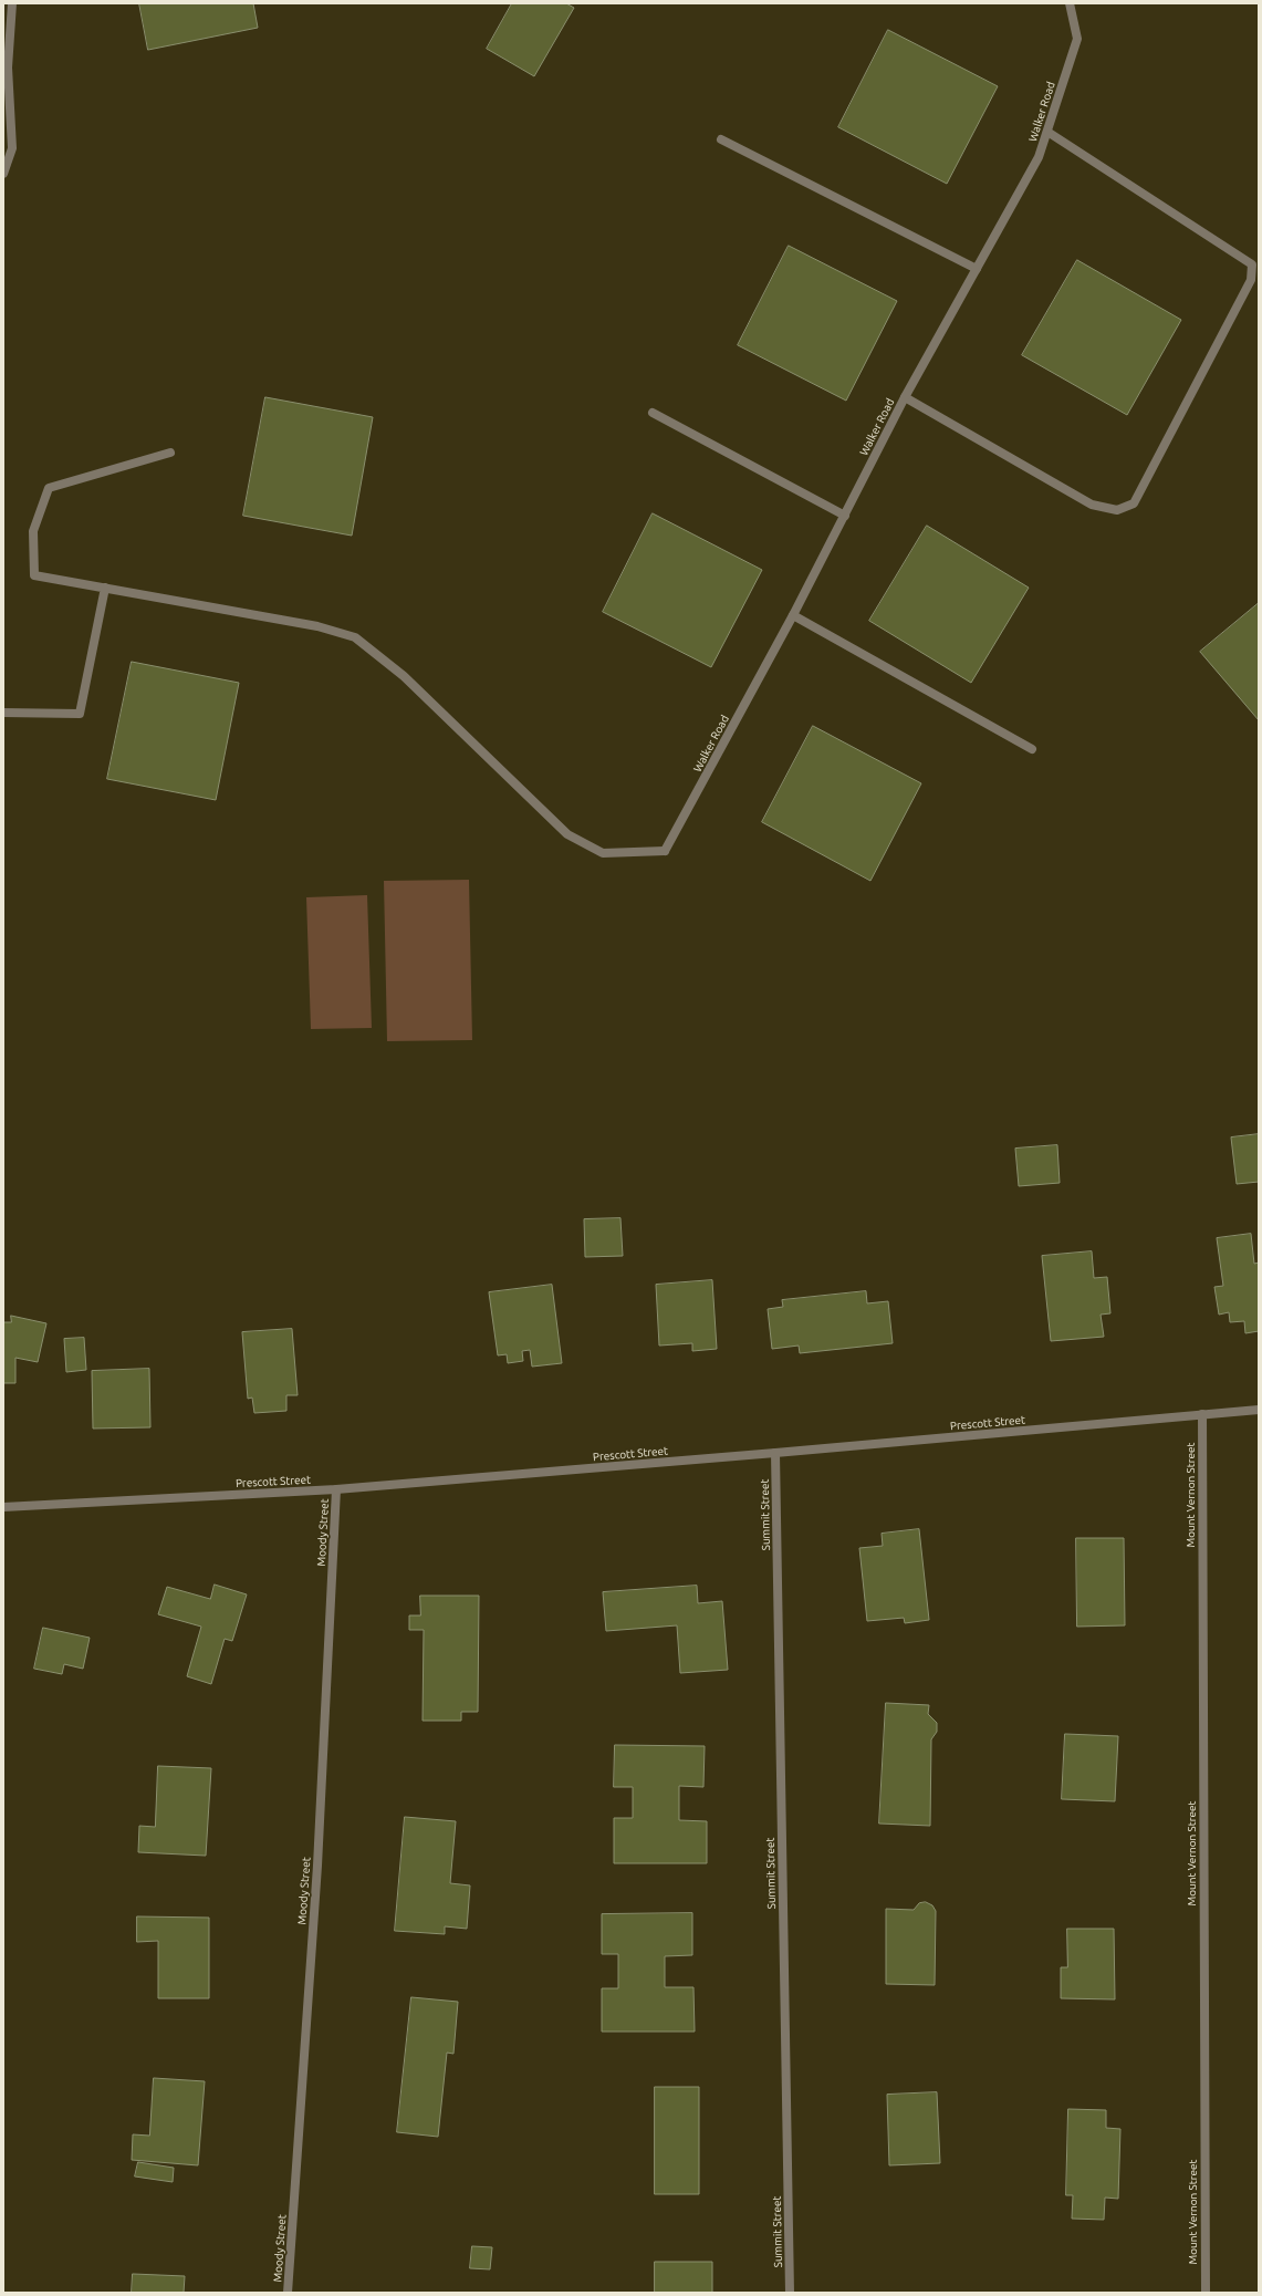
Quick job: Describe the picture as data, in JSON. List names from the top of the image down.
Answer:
{
  "streets": {
    "street": [
      "Walker Road",
      "Prescott Street",
      "Mount Vernon Street",
      "Summit Street",
      "Moody Street"
    ]
  },
  "crossings": [
    ["Prescott Street", "Mount Vernon Street"],
    ["Prescott Street", "Summit Street"],
    ["Prescott Street", "Moody Street"]
  ]
}
